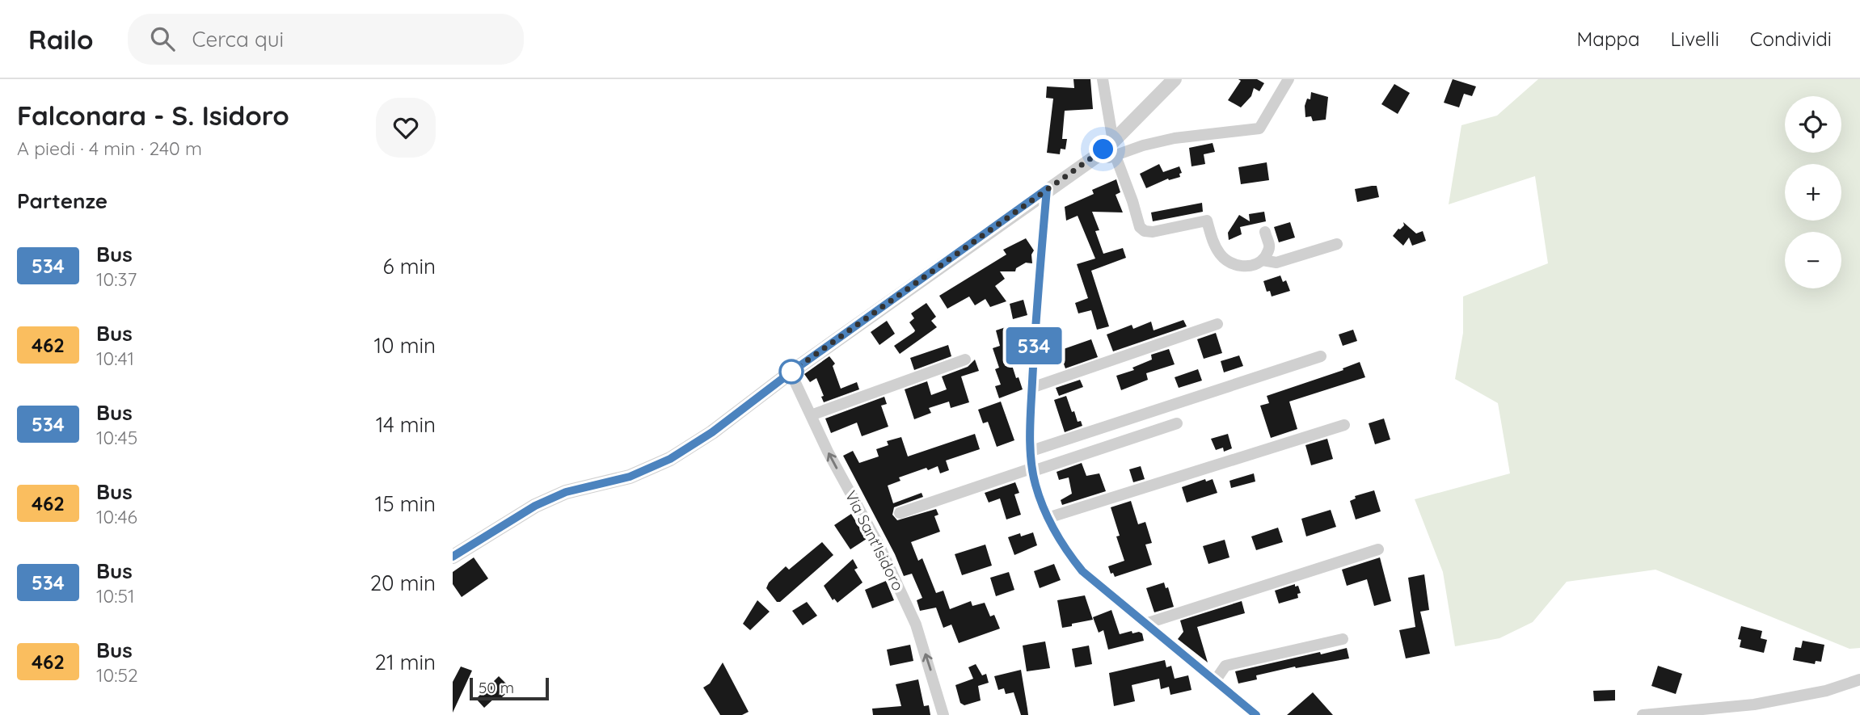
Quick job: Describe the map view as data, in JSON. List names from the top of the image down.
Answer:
{
  "streets": {
    "street": ["Via Sant'Isidoro"]
  },
  "one_way": ["Via Sant'Isidoro"],
  "lines": ["bus line 534"],
  "scale_bar": "50 m",
  "page": {
    "header": "Railo",
    "search": "Cerca qui",
    "nav": ["Mappa", "Livelli", "Condividi"],
    "heading": [
      ["Falconara - S. Isidoro", "A piedi · 4 min · 240 m"],
      "Partenze"
    ],
    "on_map": "534",
    "map_buttons": ["+", "−"],
    "list": [
      {
        "mark": "534",
        "name": "Bus",
        "note": "10:37",
        "value": "6 min"
      },
      {
        "mark": "462",
        "name": "Bus",
        "note": "10:41",
        "value": "10 min"
      },
      {
        "mark": "534",
        "name": "Bus",
        "note": "10:45",
        "value": "14 min"
      },
      {
        "mark": "462",
        "name": "Bus",
        "note": "10:46",
        "value": "15 min"
      },
      {
        "mark": "534",
        "name": "Bus",
        "note": "10:51",
        "value": "20 min"
      },
      {
        "mark": "462",
        "name": "Bus",
        "note": "10:52",
        "value": "21 min"
      }
    ],
    "scale": "50 m"
  }
}
